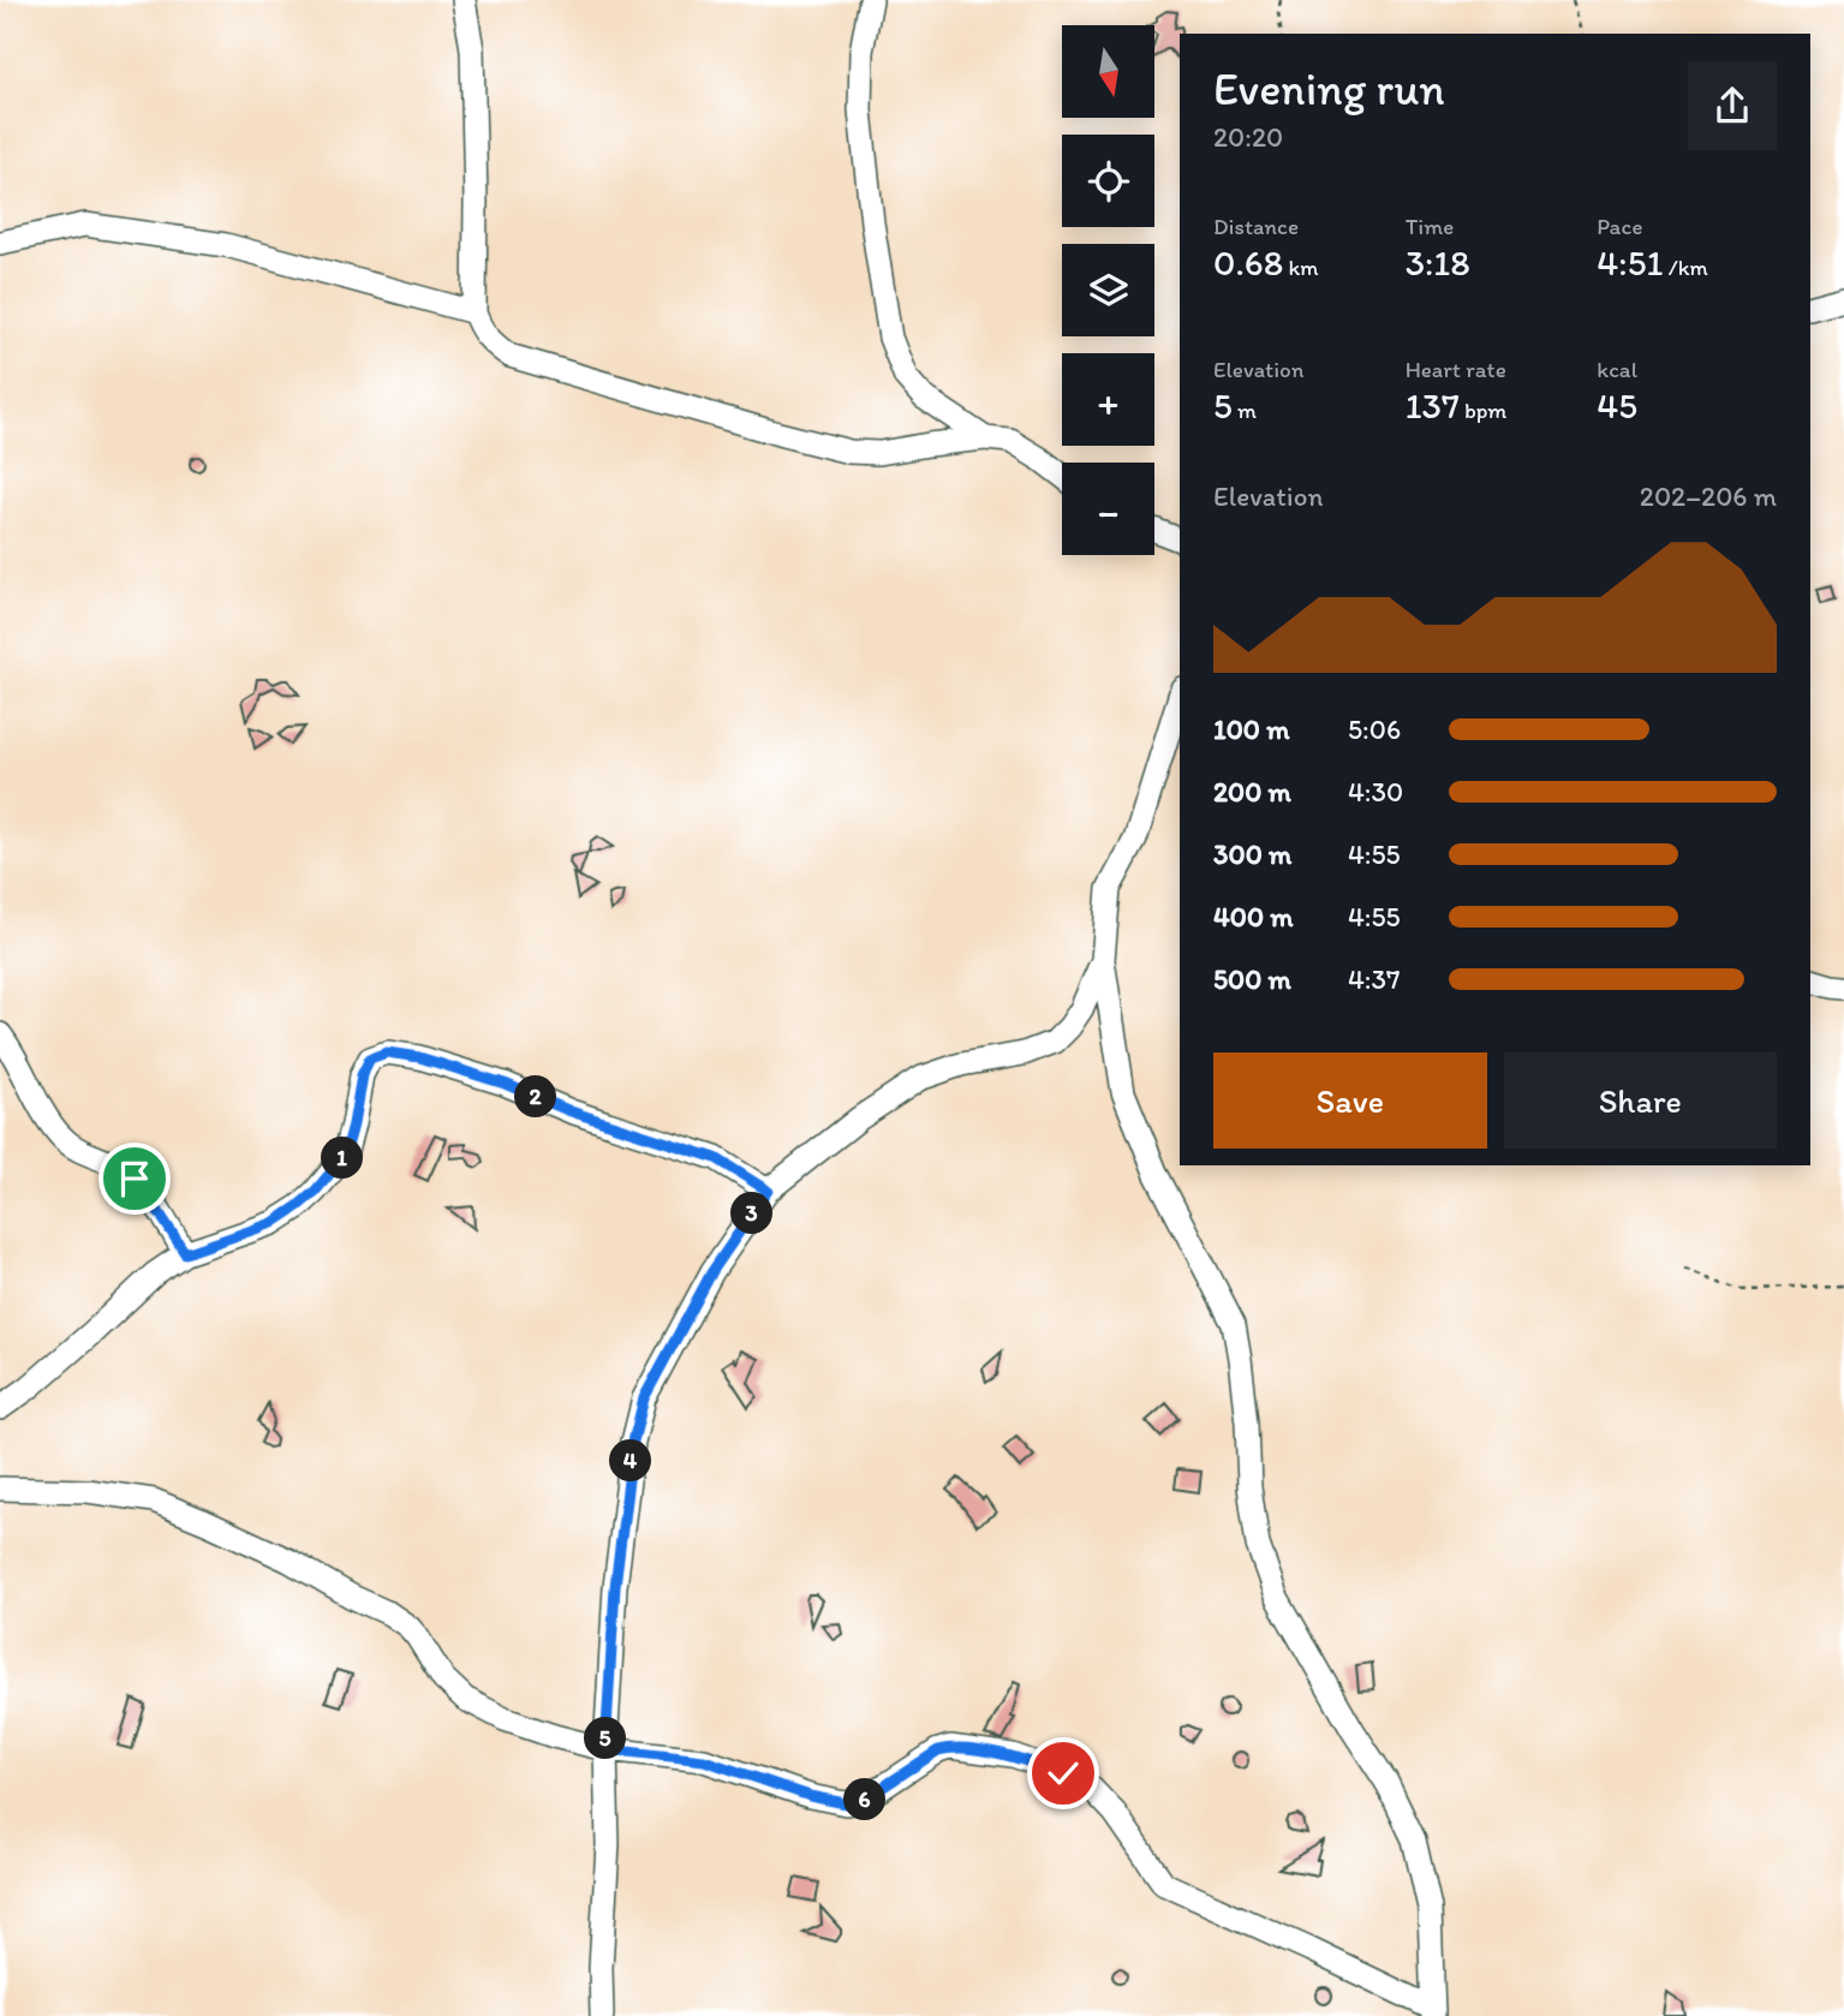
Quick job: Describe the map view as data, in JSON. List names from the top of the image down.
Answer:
{
  "north": "bottom",
  "page": {
    "map_buttons": ["+", "−"],
    "heading": ["Evening run", "20:20"],
    "stats": [
      ["Distance", "0.68 km"],
      ["Time", "3:18"],
      ["Pace", "4:51 /km"],
      ["Elevation", "5 m"],
      ["Heart rate", "137 bpm"],
      ["kcal", "45"]
    ],
    "chart": ["Elevation", "202–206 m"],
    "list": [
      {
        "name": "100 m",
        "note": "5:06"
      },
      {
        "name": "200 m",
        "note": "4:30"
      },
      {
        "name": "300 m",
        "note": "4:55"
      },
      {
        "name": "400 m",
        "note": "4:55"
      },
      {
        "name": "500 m",
        "note": "4:37"
      }
    ],
    "buttons": ["Save", "Share"],
    "pins": [
      "2",
      "1",
      "3",
      "4",
      "5",
      "6"
    ]
  }
}
